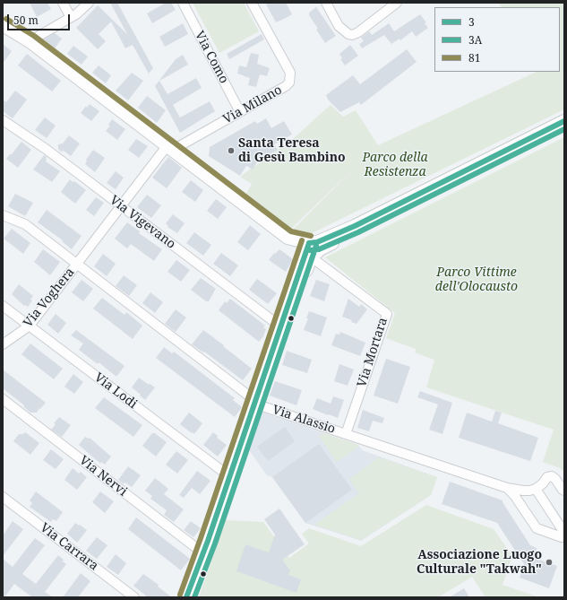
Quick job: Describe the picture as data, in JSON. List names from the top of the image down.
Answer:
{
  "streets": {
    "street": [
      "Via Como",
      "Via Milano",
      "Via Vigevano",
      "Via Voghera",
      "Via Mortara",
      "Via Lodi",
      "Via Alassio",
      "Via Nervi",
      "Via Carrara"
    ]
  },
  "crossings": [
    ["Via Como", "Via Milano"],
    ["Via Milano", "Via Voghera"],
    ["Via Vigevano", "Via Voghera"],
    ["Via Voghera", "Via Lodi"],
    ["Via Voghera", "Via Alassio"],
    ["Via Mortara", "Via Alassio"]
  ],
  "parks": ["Parco della Resistenza", "Parco Vittime dell'Olocausto"],
  "places": ["Santa Teresa di Gesù Bambino", "Associazione Luogo Culturale \"Takwah\""],
  "lines": ["transit line 81", "transit line 3", "transit line 3A"],
  "legend": ["3", "3A", "81"],
  "scale_bar": "50 m"
}
